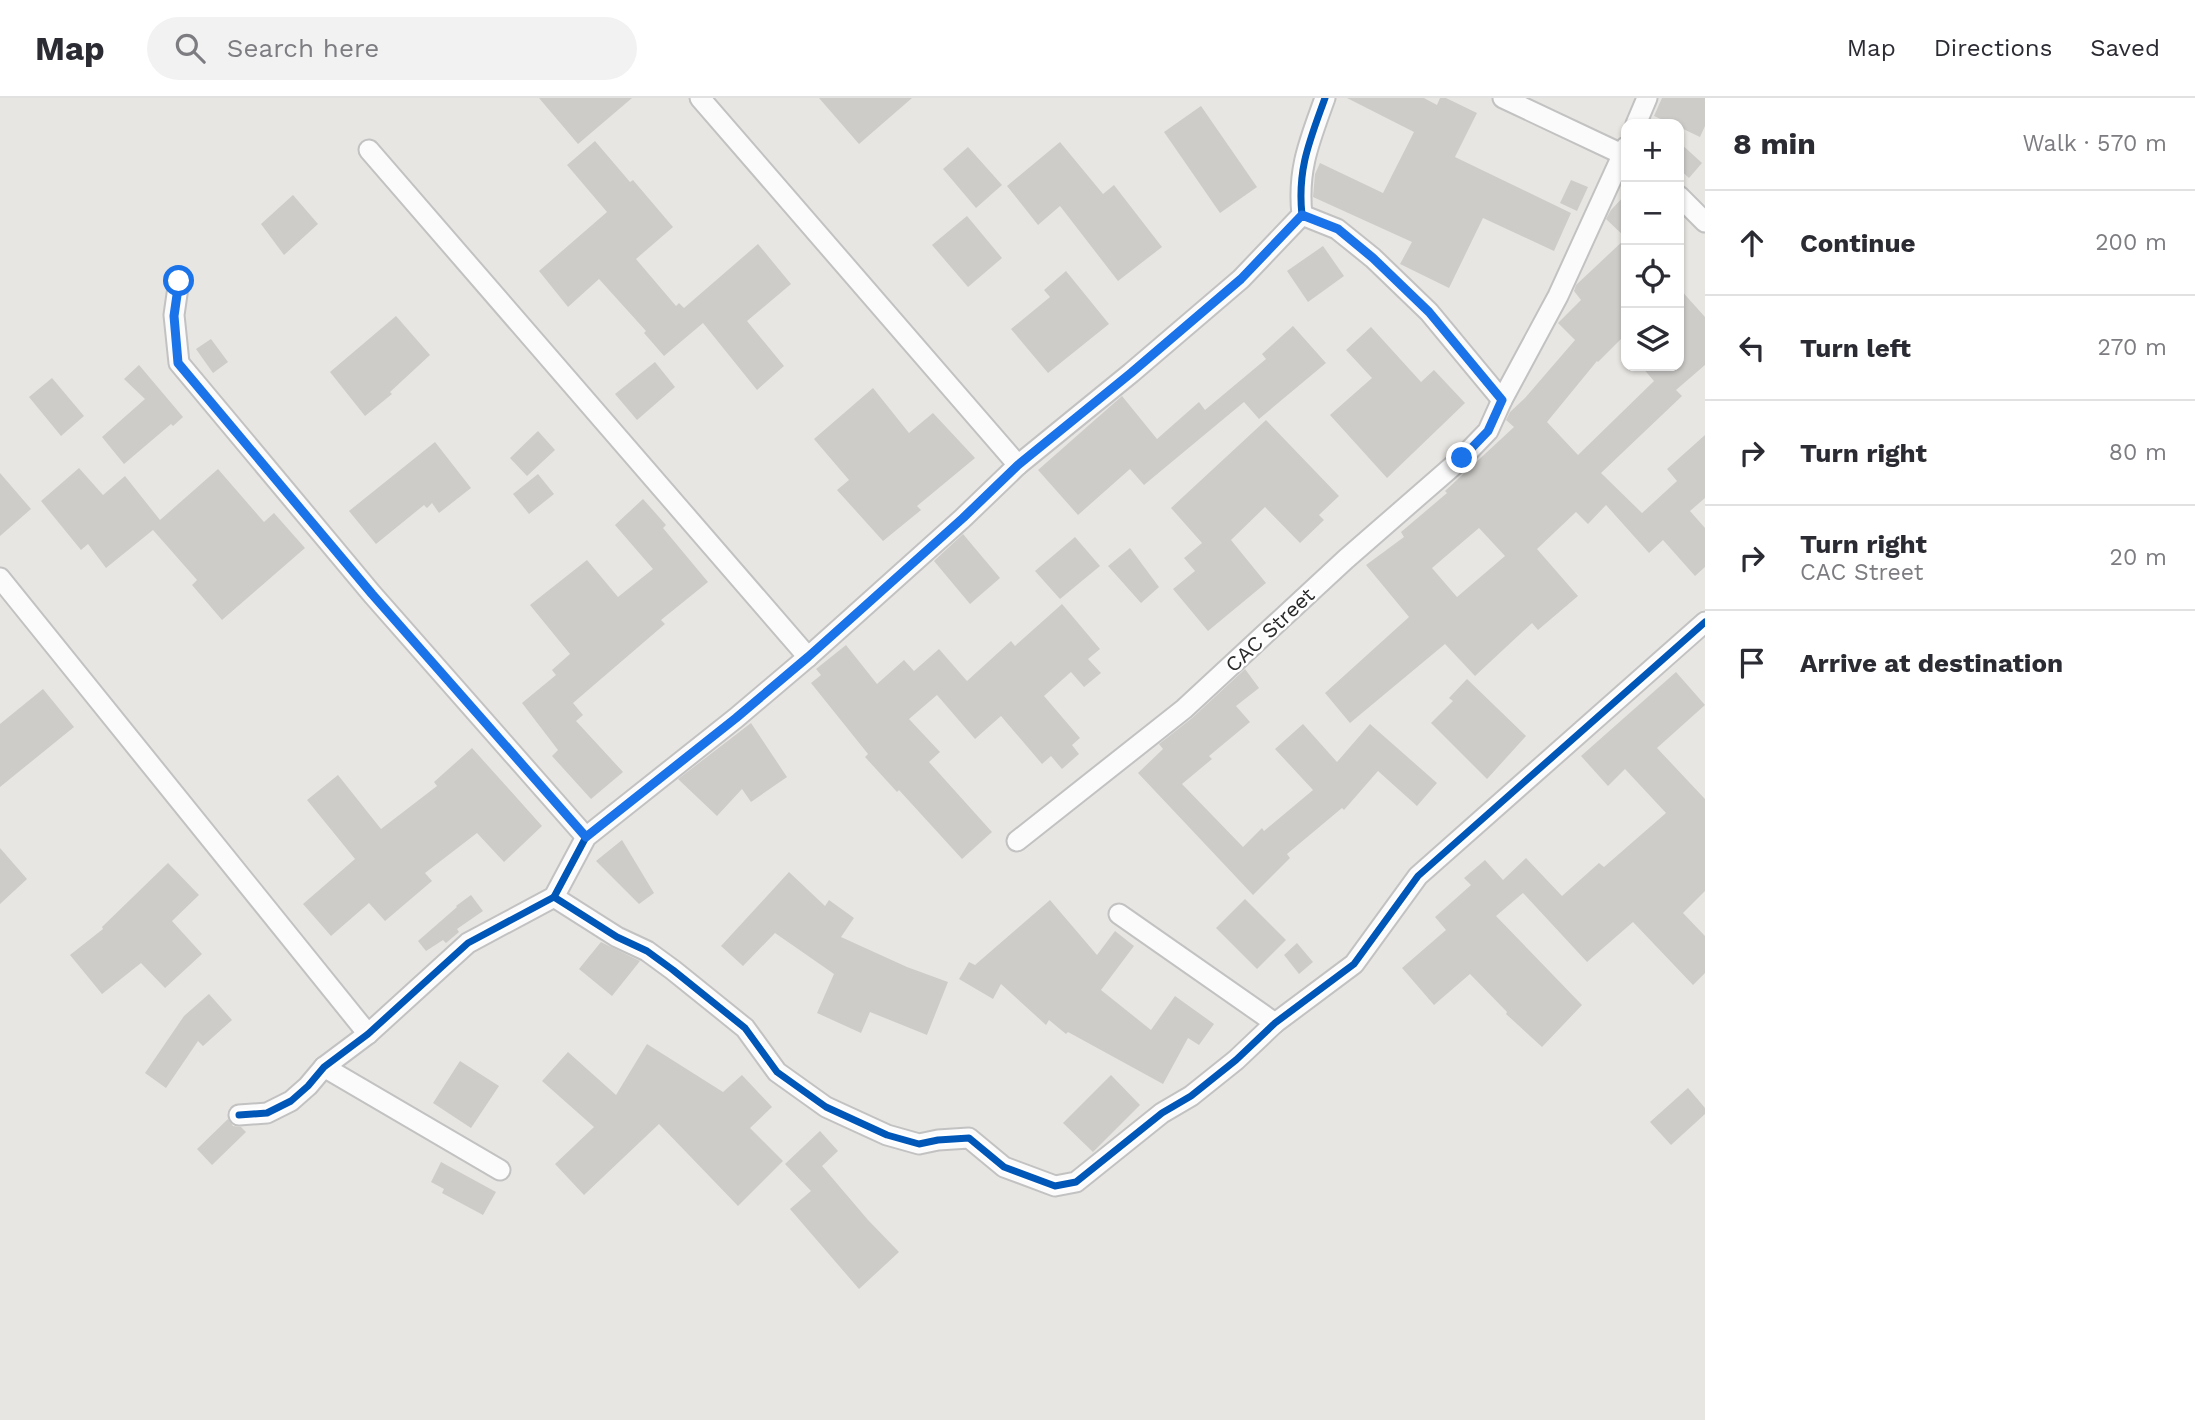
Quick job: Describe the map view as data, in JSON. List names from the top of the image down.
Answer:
{
  "streets": {
    "street": ["CAC Street"]
  },
  "page": {
    "header": "Map",
    "search": "Search here",
    "nav": ["Map", "Directions", "Saved"],
    "heading": ["8 min", "Walk · 570 m"],
    "map_buttons": ["+", "−"],
    "list": [
      ["Continue", "200 m"],
      ["Turn left", "270 m"],
      ["Turn right", "80 m"],
      ["Turn right", "CAC Street", "20 m"],
      "Arrive at destination"
    ]
  }
}
